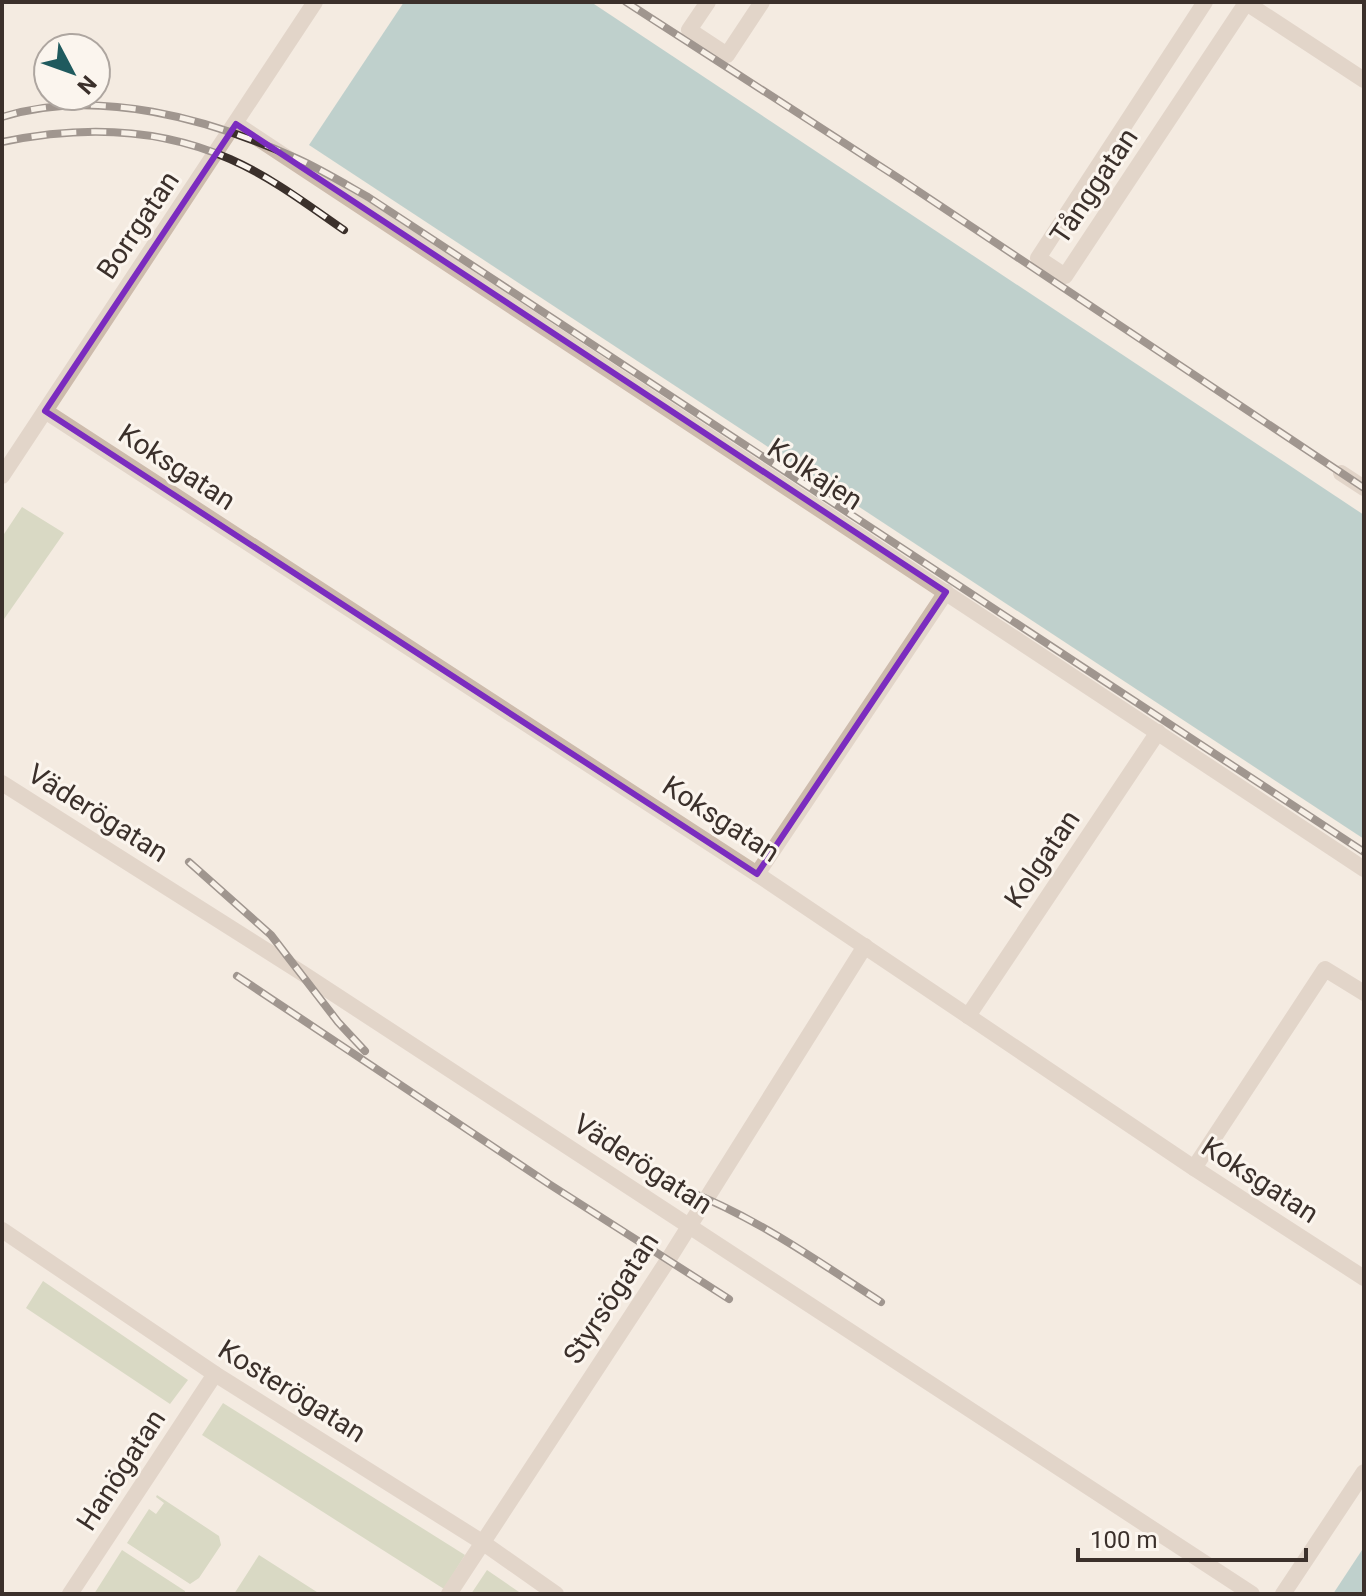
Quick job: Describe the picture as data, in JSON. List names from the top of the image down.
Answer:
{
  "streets": {
    "street": [
      "Tånggatan",
      "Borrgatan",
      "Koksgatan",
      "Kolkajen",
      "Väderögatan",
      "Kolgatan",
      "Styrsögatan",
      "Kosterögatan",
      "Hanögatan"
    ]
  },
  "crossings": [
    ["Borrgatan", "Koksgatan"],
    ["Borrgatan", "Kolkajen"],
    ["Koksgatan", "Kolgatan"],
    ["Koksgatan", "Styrsögatan"],
    ["Kolkajen", "Kolgatan"],
    ["Väderögatan", "Styrsögatan"],
    ["Styrsögatan", "Kosterögatan"],
    ["Kosterögatan", "Hanögatan"]
  ],
  "scale_bar": "100 m",
  "north": "bottom right"
}
